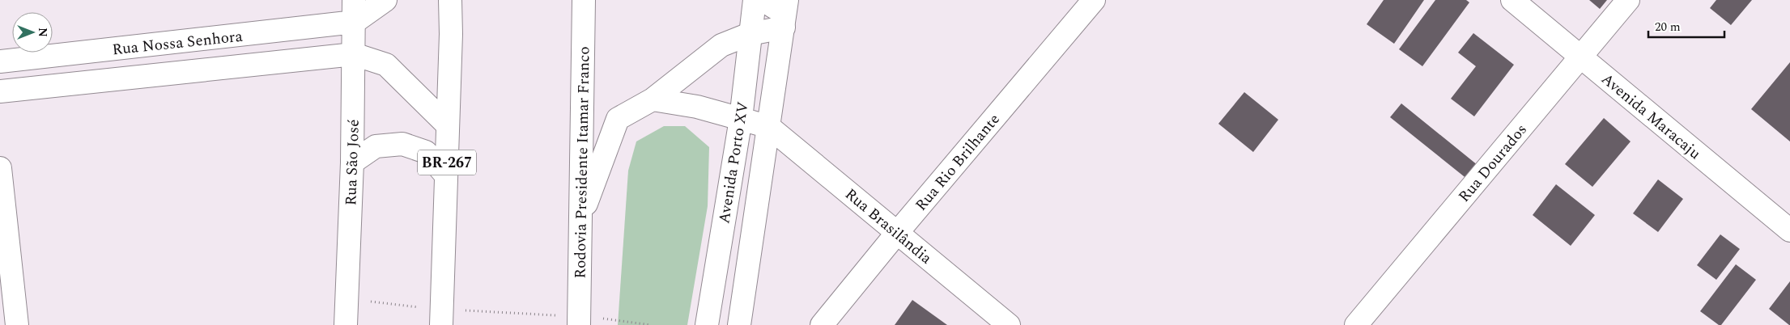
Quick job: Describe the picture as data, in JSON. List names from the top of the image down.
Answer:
{
  "streets": {
    "main road": [
      "Rua Nossa Senhora",
      "Avenida Maracaju",
      "Rua Rio Brilhante",
      "Rua São José",
      "BR-267",
      "Rodovia Presidente Itamar Franco",
      "Avenida Porto XV",
      "Rua Dourados",
      "Rua Brasilândia"
    ]
  },
  "crossings": [
    ["Rua Nossa Senhora", "Rua São José"],
    ["Avenida Maracaju", "Rua Dourados"],
    ["Rua Rio Brilhante", "Rua Brasilândia"],
    ["Avenida Porto XV", "Rua Brasilândia"]
  ],
  "scale_bar": "20 m",
  "north": "right"
}
